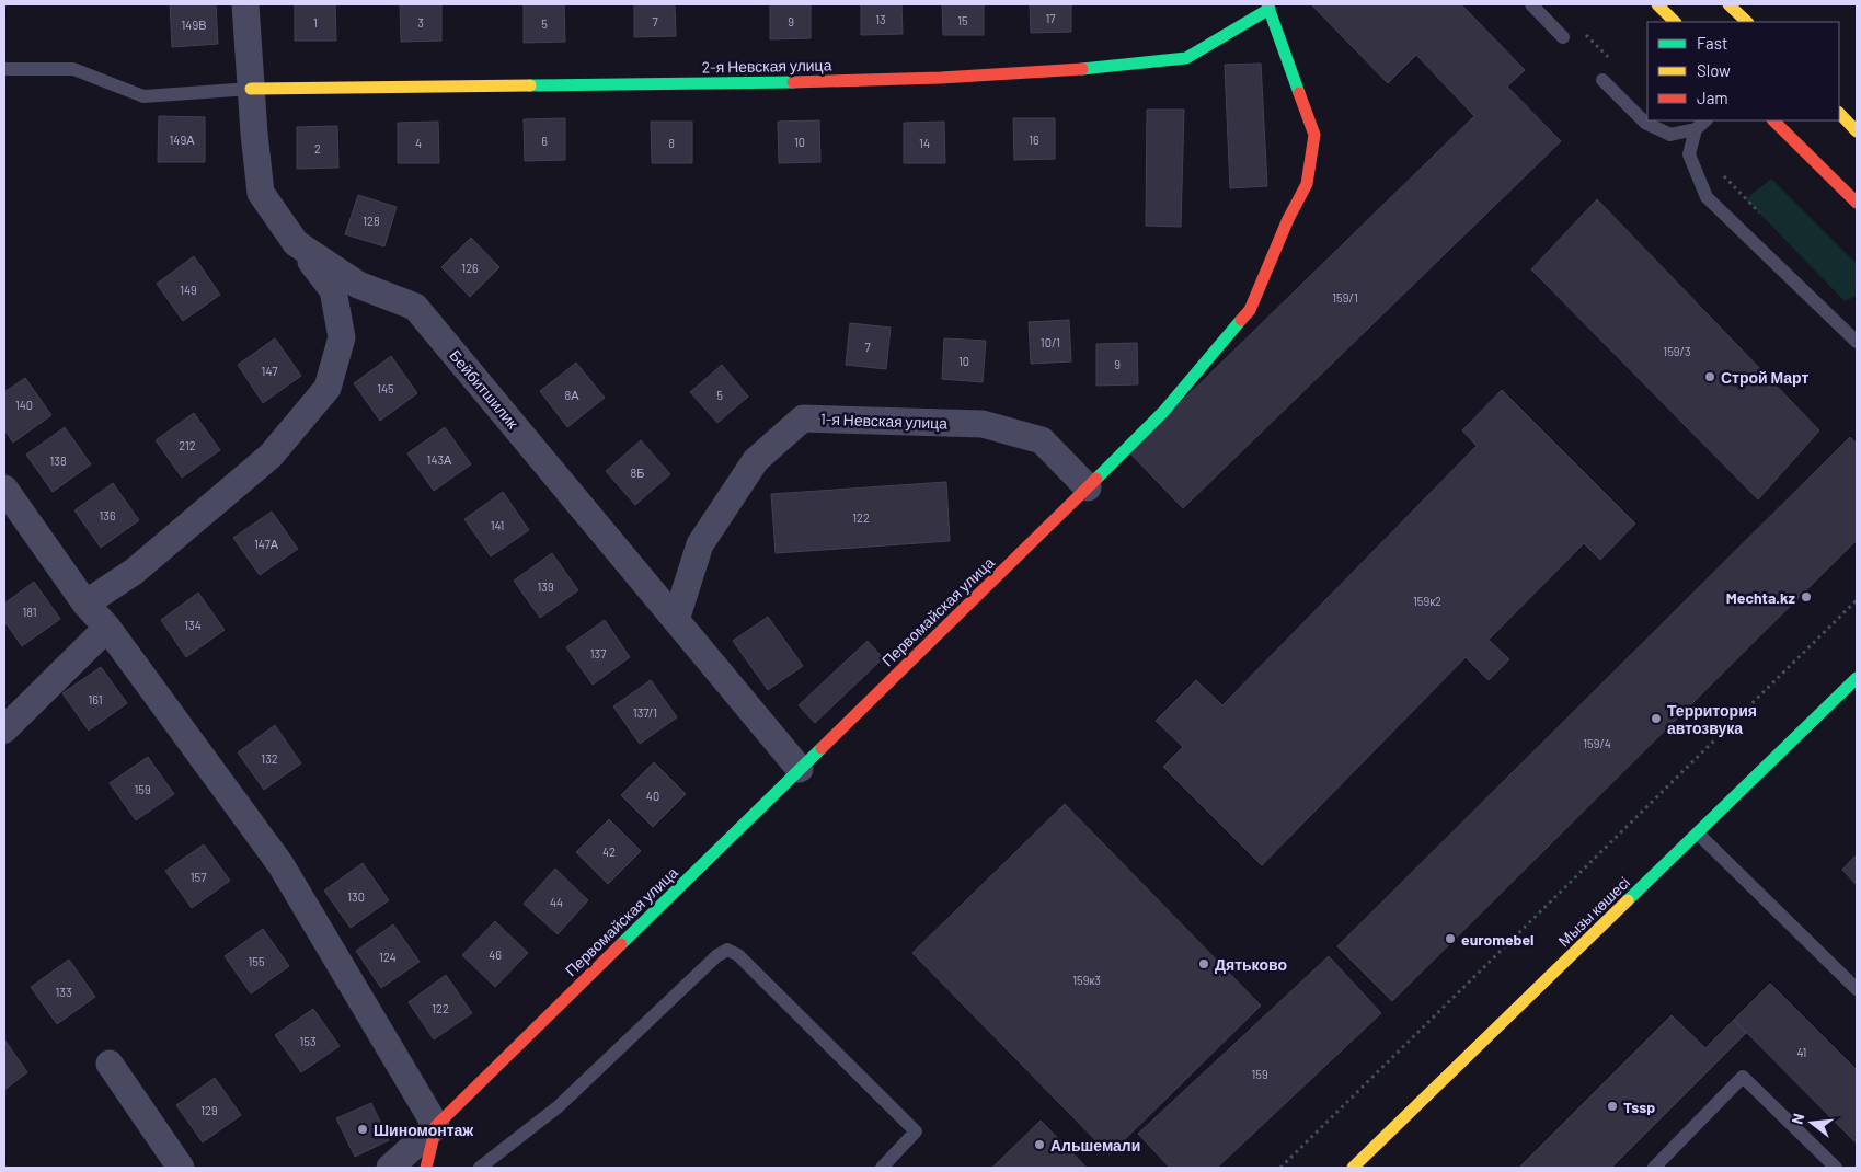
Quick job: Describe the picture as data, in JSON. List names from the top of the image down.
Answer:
{
  "streets": {
    "street": [
      "2-я Невская улица",
      "Бейбитшилик",
      "1-я Невская улица",
      "Первомайская улица",
      "Мызы көшесі"
    ]
  },
  "crossings": [
    ["2-я Невская улица", "Бейбитшилик"],
    ["2-я Невская улица", "Первомайская улица"],
    ["Бейбитшилик", "1-я Невская улица"],
    ["Бейбитшилик", "Первомайская улица"],
    ["1-я Невская улица", "Первомайская улица"]
  ],
  "places": [
    "Строй Март",
    "Mechta.kz",
    "Территория автозвука",
    "euromebel",
    "Дятьково",
    "Tssp",
    "Шиномонтаж",
    "Альшемали"
  ],
  "house_numbers": [
    "17",
    "13",
    "15",
    "7",
    "9",
    "1",
    "3",
    "5",
    "149В",
    "149А",
    "16",
    "6",
    "10",
    "4",
    "8",
    "14",
    "2",
    "128",
    "126",
    "149",
    "159/1",
    "10/1",
    "7",
    "159/3",
    "10",
    "9",
    "147",
    "145",
    "8А",
    "5",
    "140",
    "212",
    "143А",
    "138",
    "8Б",
    "136",
    "122",
    "141",
    "147А",
    "139",
    "159к2",
    "181",
    "134",
    "137",
    "161",
    "137/1",
    "159/4",
    "132",
    "159",
    "40",
    "42",
    "157",
    "130",
    "44",
    "46",
    "124",
    "155",
    "159к3",
    "133",
    "122",
    "153",
    "41",
    "159",
    "129"
  ],
  "legend": ["Fast", "Slow", "Jam"],
  "north": "left"
}
